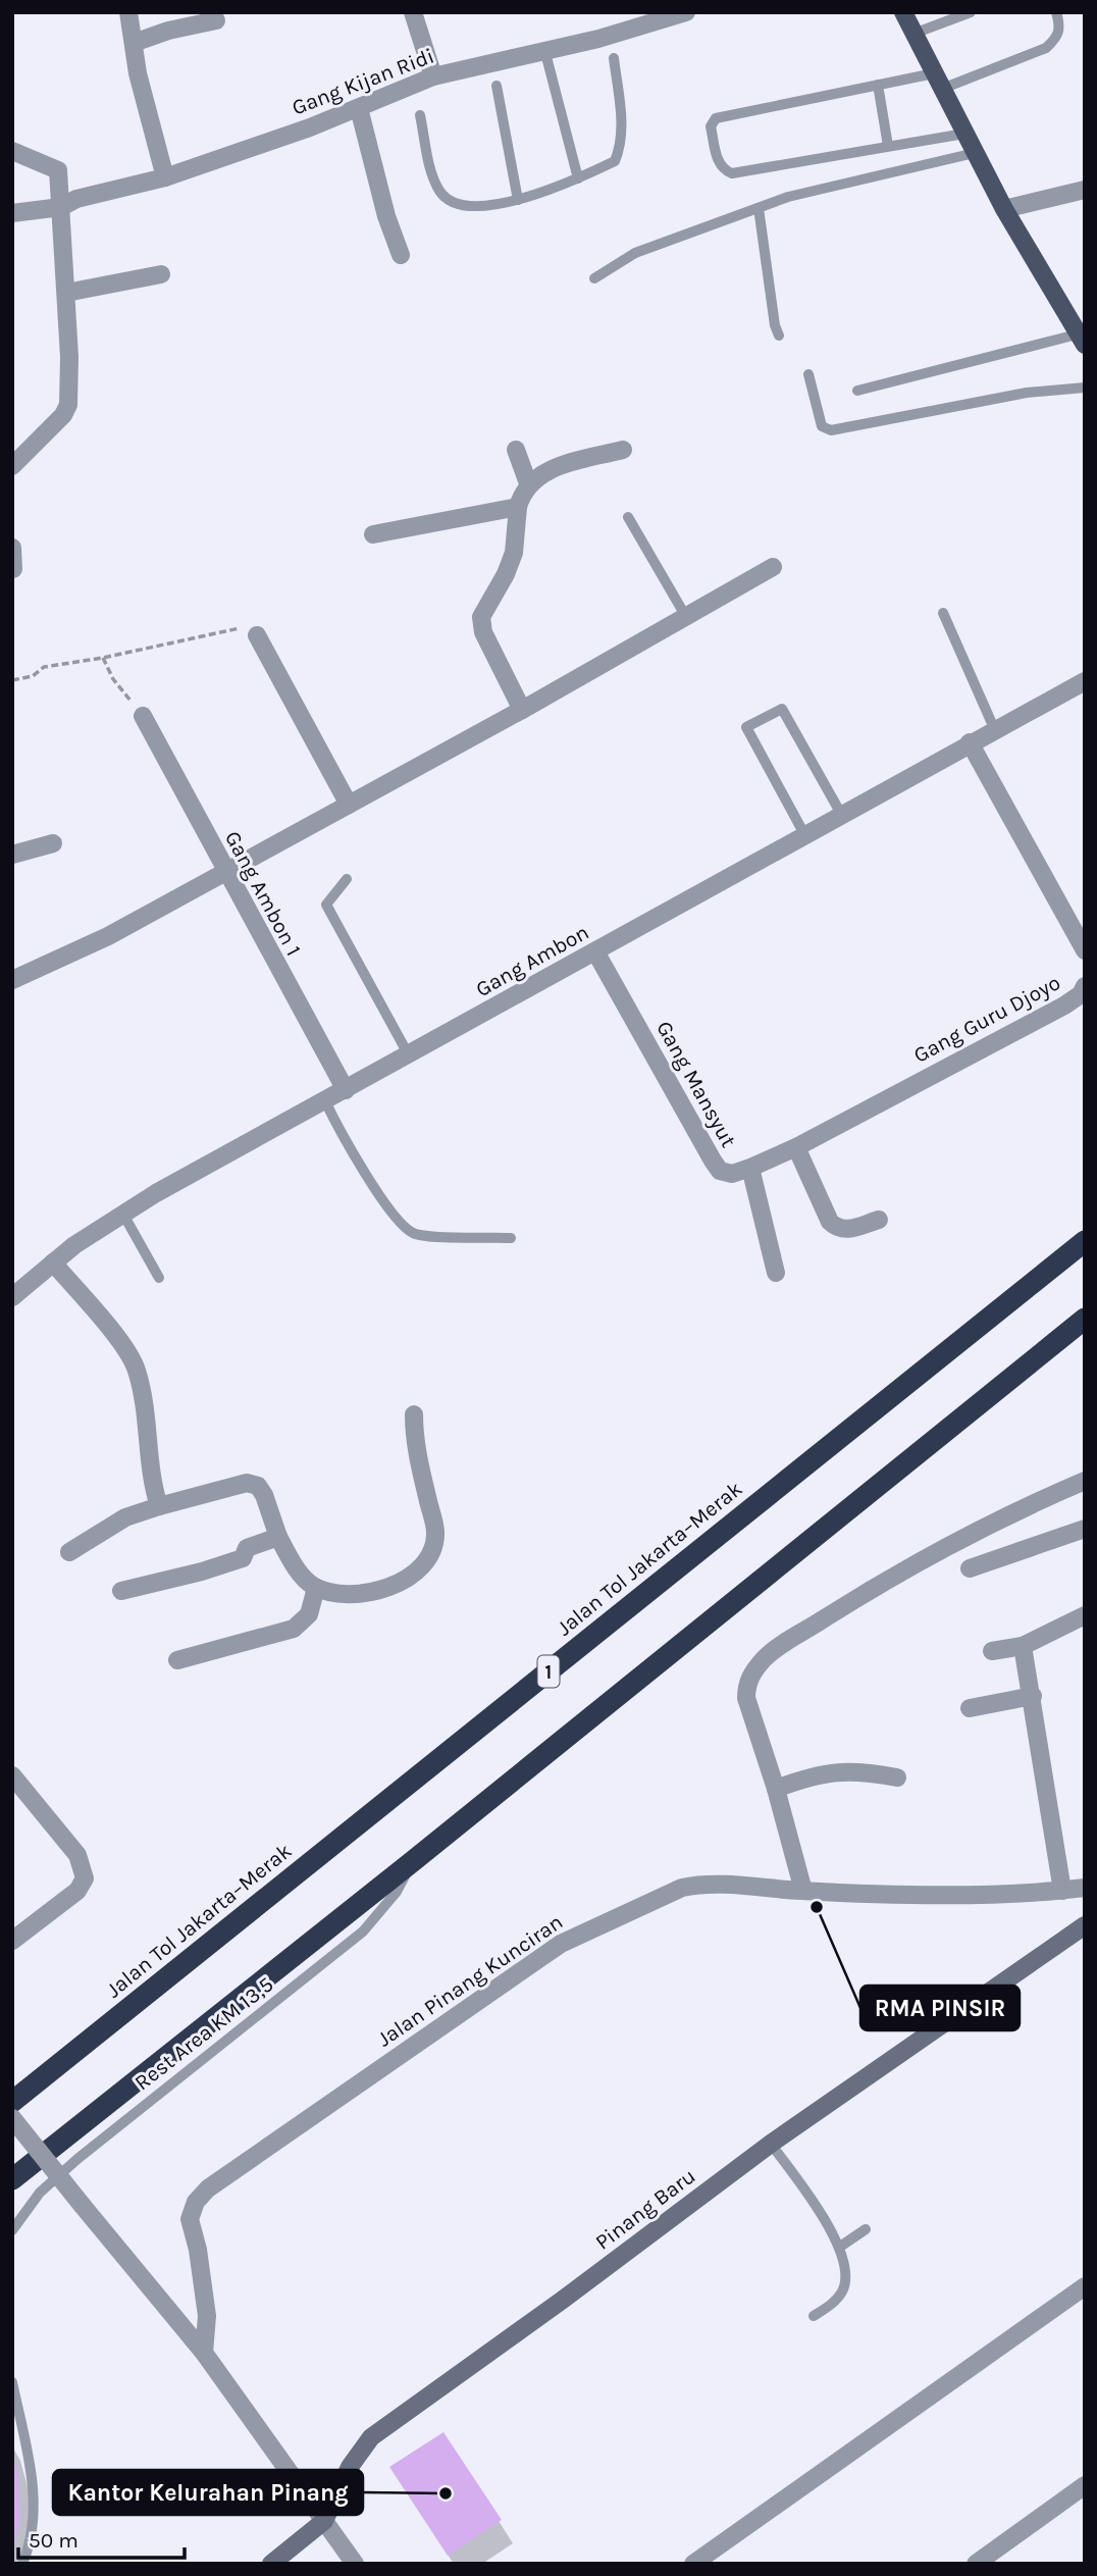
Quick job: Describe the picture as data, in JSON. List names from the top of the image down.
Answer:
{
  "streets": {
    "highway": ["Jalan Tol Jakarta–Merak", "1"],
    "main road": ["Pinang Baru"],
    "street": [
      "Gang Kijan Ridi",
      "Gang Ambon 1",
      "Gang Ambon",
      "Gang Guru Djoyo",
      "Gang Mansyut",
      "Jalan Pinang Kunciran"
    ],
    "lane": ["Rest Area KM 13,5"]
  },
  "crossings": [
    ["Gang Ambon 1", "Gang Ambon"],
    ["Gang Ambon", "Gang Mansyut"],
    ["Gang Guru Djoyo", "Gang Mansyut"]
  ],
  "places": ["RMA PINSIR", "Kantor Kelurahan Pinang"],
  "scale_bar": "50 m"
}
